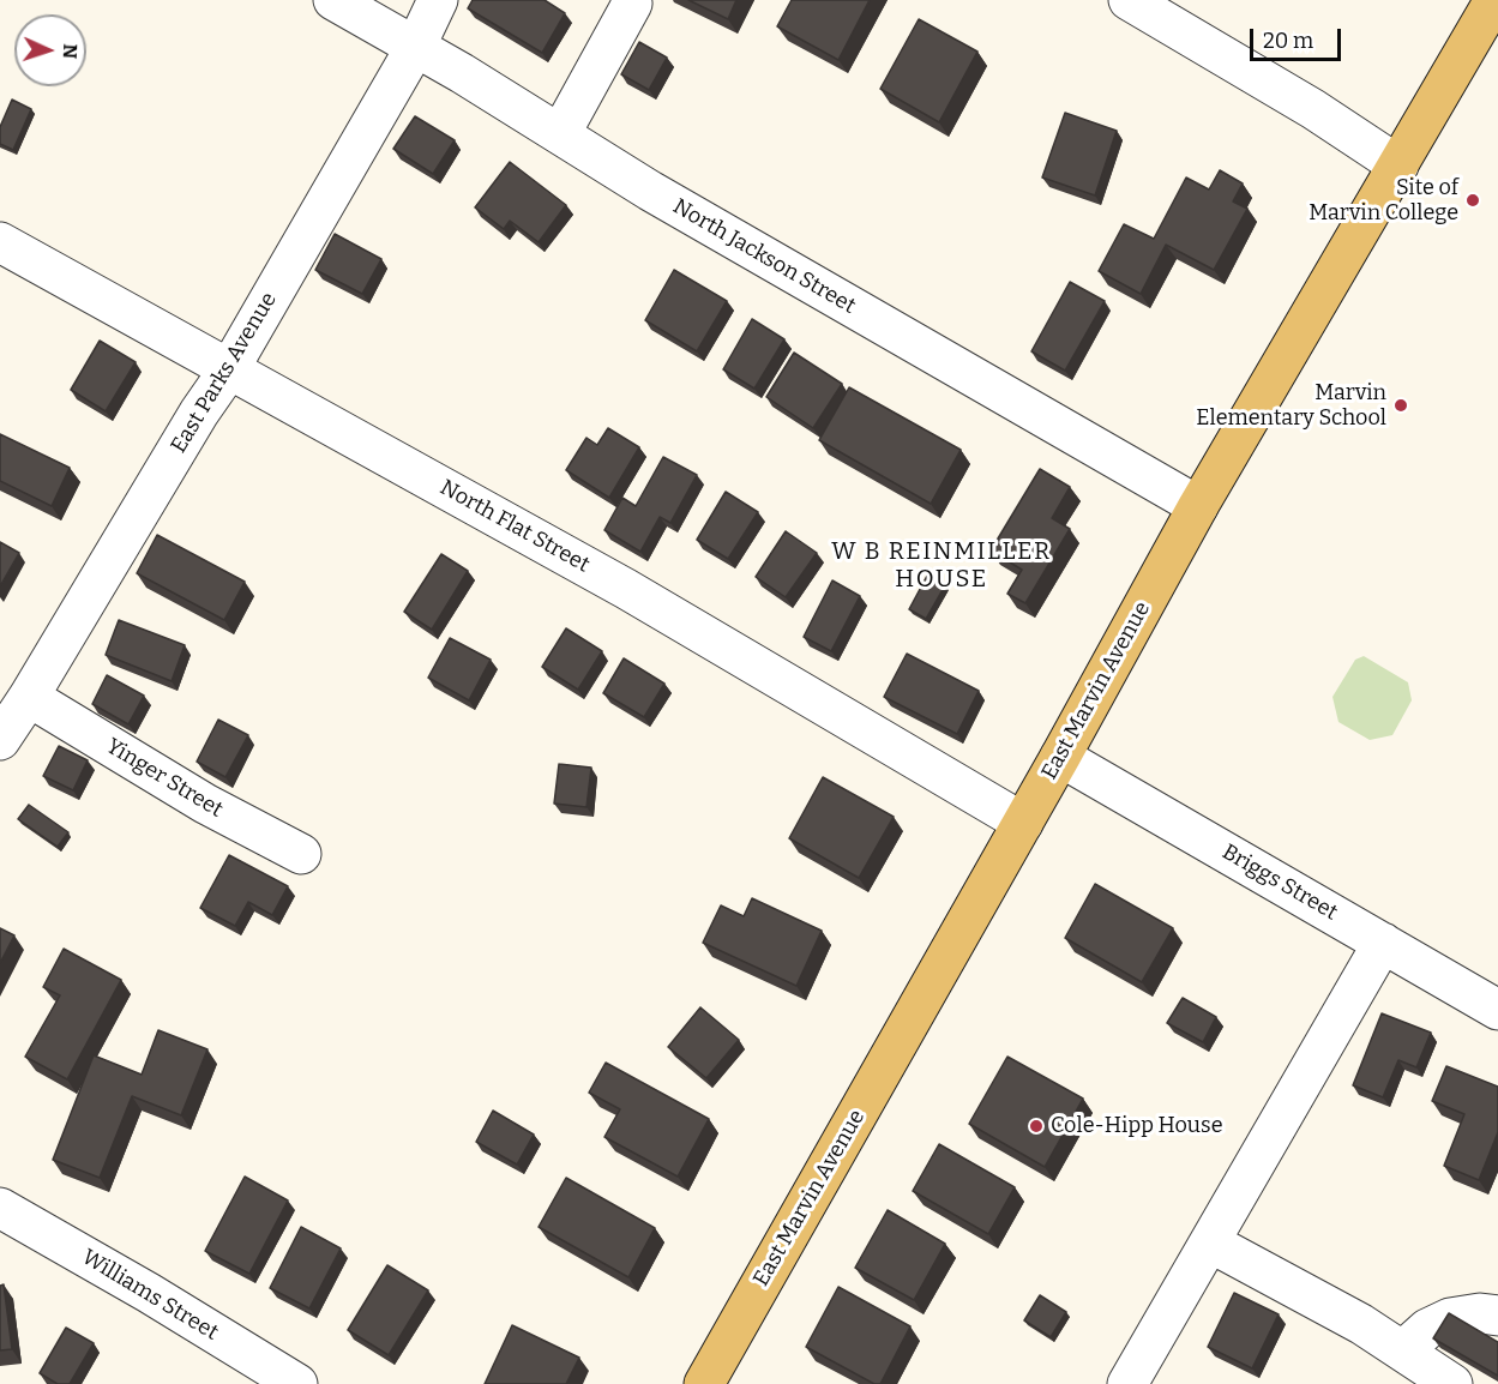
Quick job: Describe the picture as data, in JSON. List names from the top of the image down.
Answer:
{
  "streets": {
    "main road": ["East Marvin Avenue"],
    "street": [
      "North Jackson Street",
      "East Parks Avenue",
      "North Flat Street",
      "Yinger Street",
      "Briggs Street",
      "Williams Street"
    ]
  },
  "crossings": [
    ["North Jackson Street", "East Parks Avenue"],
    ["North Jackson Street", "East Marvin Avenue"],
    ["East Parks Avenue", "North Flat Street"],
    ["East Parks Avenue", "Yinger Street"],
    ["North Flat Street", "East Marvin Avenue"],
    ["East Marvin Avenue", "Briggs Street"]
  ],
  "districts": ["W B REINMILLER HOUSE"],
  "places": ["Site of Marvin College", "Marvin Elementary School", "Cole-Hipp House"],
  "scale_bar": "20 m",
  "north": "right"
}
